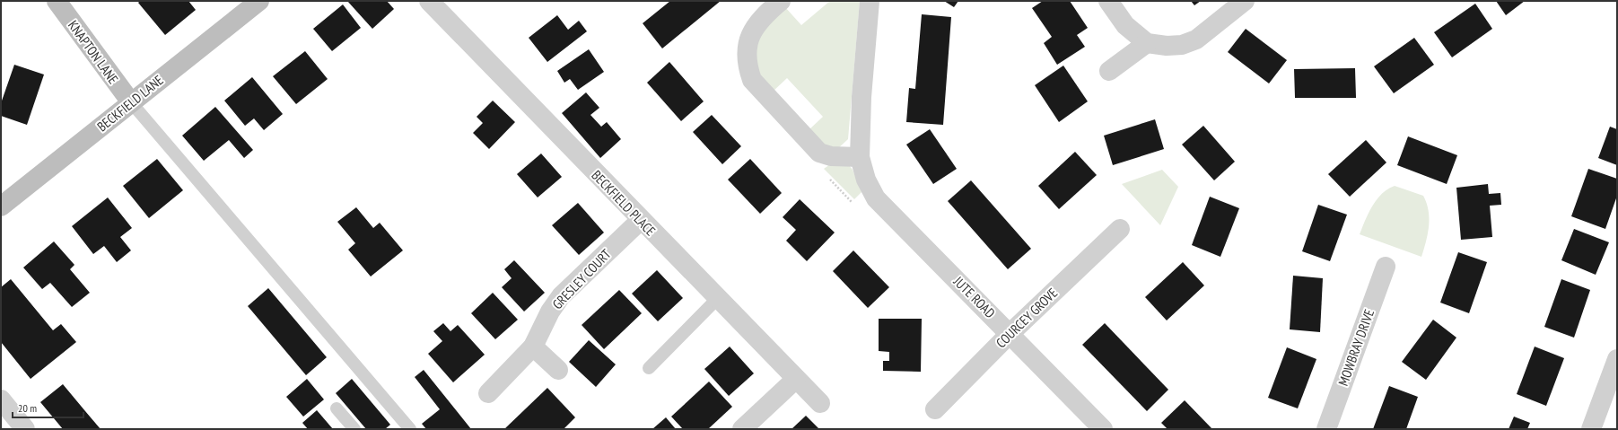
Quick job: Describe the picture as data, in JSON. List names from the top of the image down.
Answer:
{
  "streets": {
    "street": [
      "KNAPTON LANE",
      "BECKFIELD LANE",
      "BECKFIELD PLACE",
      "GRESLEY COURT",
      "JUTE ROAD",
      "COURCEY GROVE",
      "MOWBRAY DRIVE"
    ]
  },
  "crossings": [
    ["KNAPTON LANE", "BECKFIELD LANE"],
    ["BECKFIELD PLACE", "GRESLEY COURT"],
    ["JUTE ROAD", "COURCEY GROVE"]
  ],
  "scale_bar": "20 m"
}
